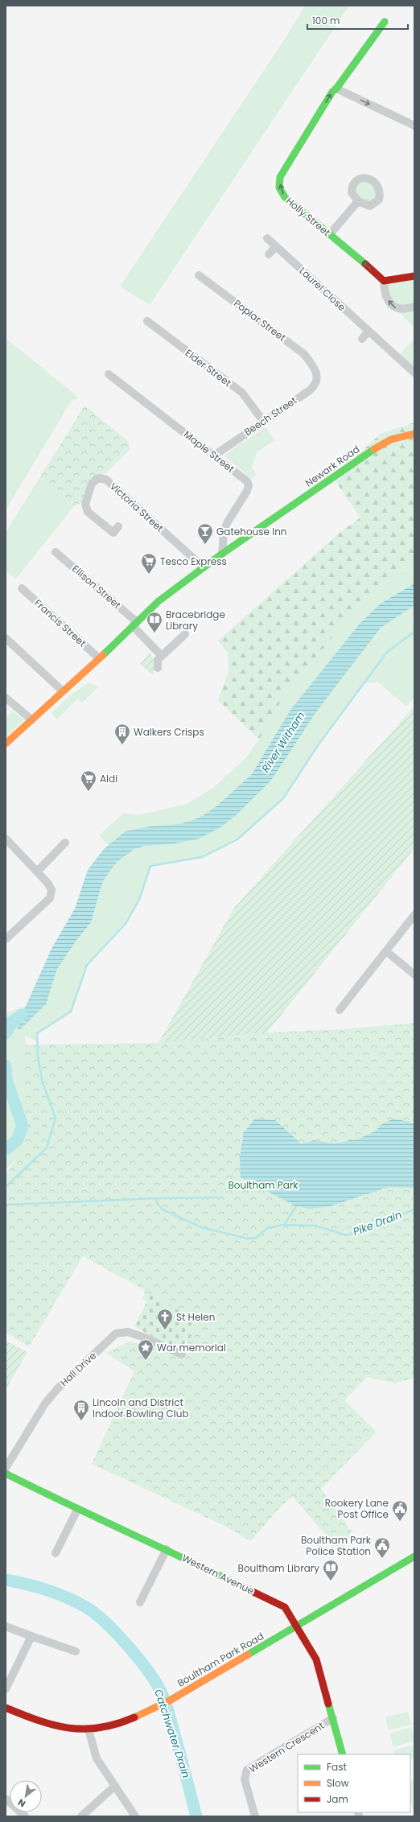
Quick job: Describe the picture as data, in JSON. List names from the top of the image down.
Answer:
{
  "streets": {
    "street": [
      "Holly Street",
      "Laurel Close",
      "Poplar Street",
      "Elder Street",
      "Beech Street",
      "Maple Street",
      "Newark Road",
      "Victoria Street",
      "Ellison Street",
      "Francis Street",
      "Hall Drive",
      "Western Avenue",
      "Boultham Park Road",
      "Western Crescent"
    ]
  },
  "crossings": [
    ["Poplar Street", "Beech Street"],
    ["Elder Street", "Beech Street"],
    ["Beech Street", "Maple Street"],
    ["Maple Street", "Newark Road"],
    ["Newark Road", "Victoria Street"],
    ["Newark Road", "Ellison Street"],
    ["Newark Road", "Francis Street"],
    ["Western Avenue", "Boultham Park Road"],
    ["Western Avenue", "Western Crescent"]
  ],
  "water": ["River Witham", "Pike Drain", "Catchwater Drain"],
  "parks": ["Boultham Park"],
  "places": {
    "bar": ["Gatehouse Inn"],
    "supermarket": ["Tesco Express", "Aldi"],
    "library": ["Bracebridge Library", "Boultham Library"],
    "building": ["Walkers Crisps", "Lincoln and District Indoor Bowling Club"],
    "church": ["St Helen"],
    "place": ["War memorial"],
    "public building": ["Rookery Lane Post Office", "Boultham Park Police Station"]
  },
  "legend": ["Fast", "Slow", "Jam"],
  "scale_bar": "100 m",
  "north": "bottom left"
}
